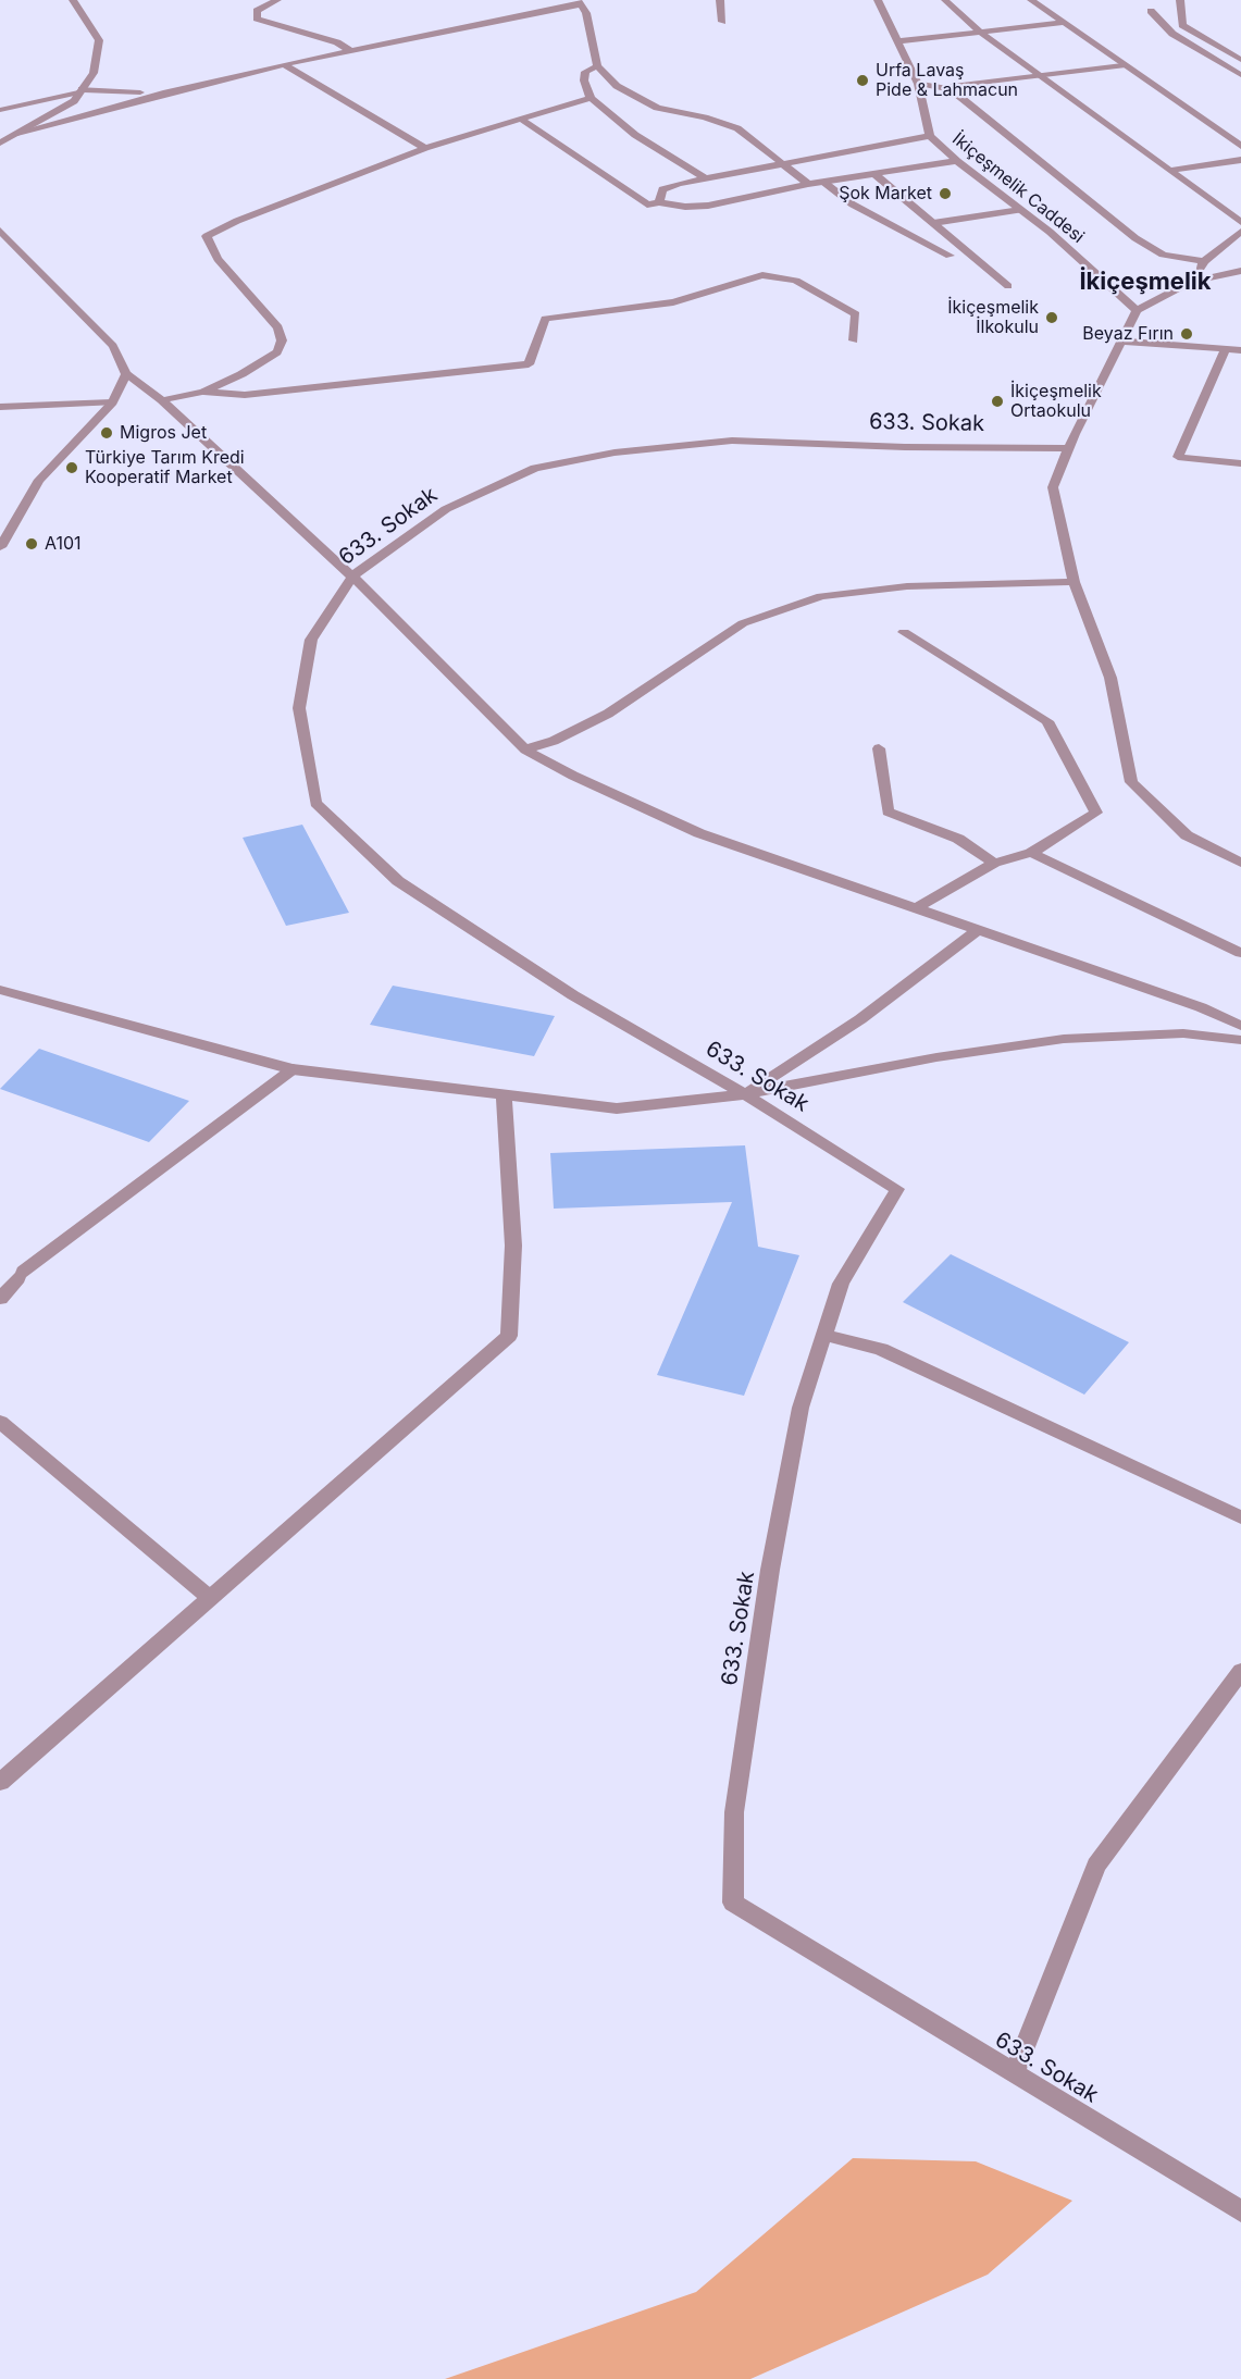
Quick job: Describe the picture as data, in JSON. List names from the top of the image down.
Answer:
{
  "streets": {
    "street": ["İkiçeşmelik Caddesi", "633. Sokak"]
  },
  "districts": ["İkiçeşmelik"],
  "places": [
    "Urfa Lavaş Pide & Lahmacun",
    "Şok Market",
    "İkiçeşmelik İlkokulu",
    "Beyaz Fırın",
    "İkiçeşmelik Ortaokulu",
    "Migros Jet",
    "Türkiye Tarım Kredi Kooperatif Market",
    "A101"
  ]
}
